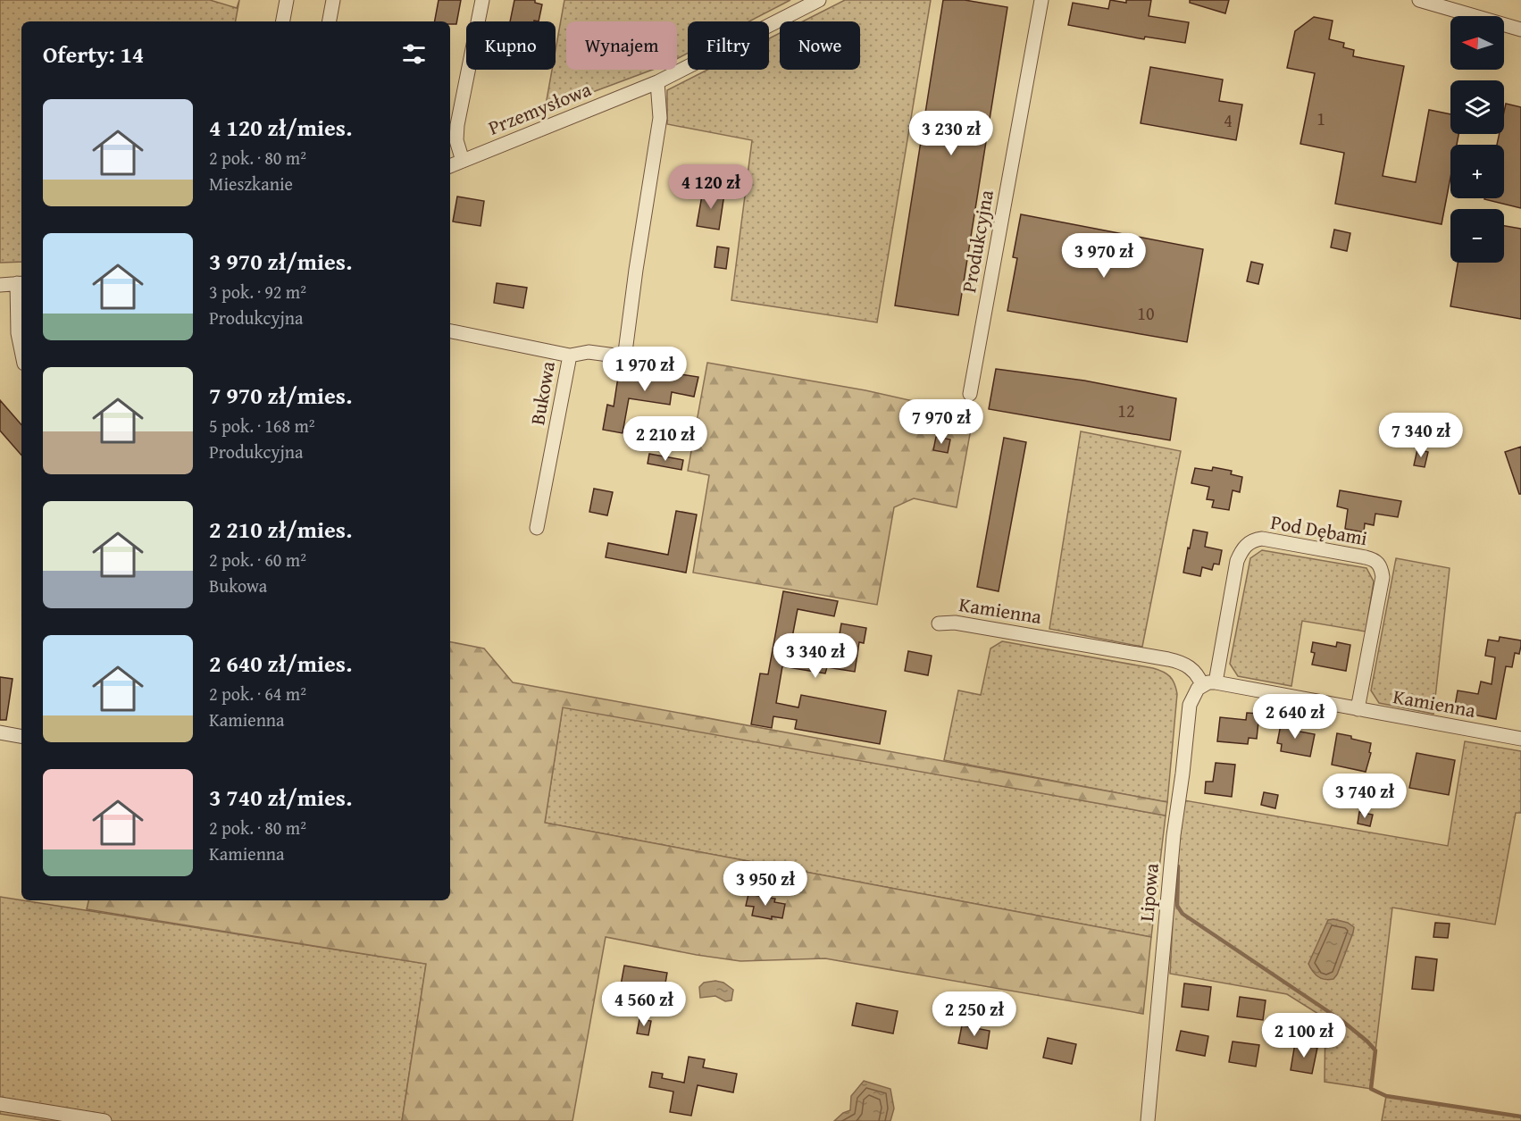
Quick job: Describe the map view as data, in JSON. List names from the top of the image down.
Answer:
{
  "streets": {
    "street": [
      "Przemysłowa",
      "Produkcyjna",
      "Bukowa",
      "Pod Dębami",
      "Kamienna",
      "Lipowa"
    ]
  },
  "crossings": [
    ["Pod Dębami", "Kamienna"],
    ["Pod Dębami", "Lipowa"],
    ["Kamienna", "Lipowa"]
  ],
  "house_numbers": [
    "1",
    "4",
    "10",
    "12"
  ],
  "north": "left",
  "page": {
    "map_buttons": ["+", "−"],
    "chip": [
      "Kupno",
      "Wynajem",
      "Filtry",
      "Nowe"
    ],
    "heading": "Oferty: 14",
    "list": [
      {
        "name": "4 120 zł/mies.",
        "note": "2 pok. · 80 m² · Mieszkanie"
      },
      {
        "name": "3 970 zł/mies.",
        "note": "3 pok. · 92 m² · Produkcyjna"
      },
      {
        "name": "7 970 zł/mies.",
        "note": "5 pok. · 168 m² · Produkcyjna"
      },
      {
        "name": "2 210 zł/mies.",
        "note": "2 pok. · 60 m² · Bukowa"
      },
      {
        "name": "2 640 zł/mies.",
        "note": "2 pok. · 64 m² · Kamienna"
      },
      {
        "name": "3 740 zł/mies.",
        "note": "2 pok. · 80 m² · Kamienna"
      }
    ],
    "price": [
      "3 230 zł",
      "4 120 zł",
      "3 970 zł",
      "1 970 zł",
      "7 970 zł",
      "7 340 zł",
      "2 210 zł",
      "3 340 zł",
      "2 640 zł",
      "3 740 zł",
      "3 950 zł",
      "4 560 zł",
      "2 250 zł",
      "2 100 zł"
    ]
  }
}
